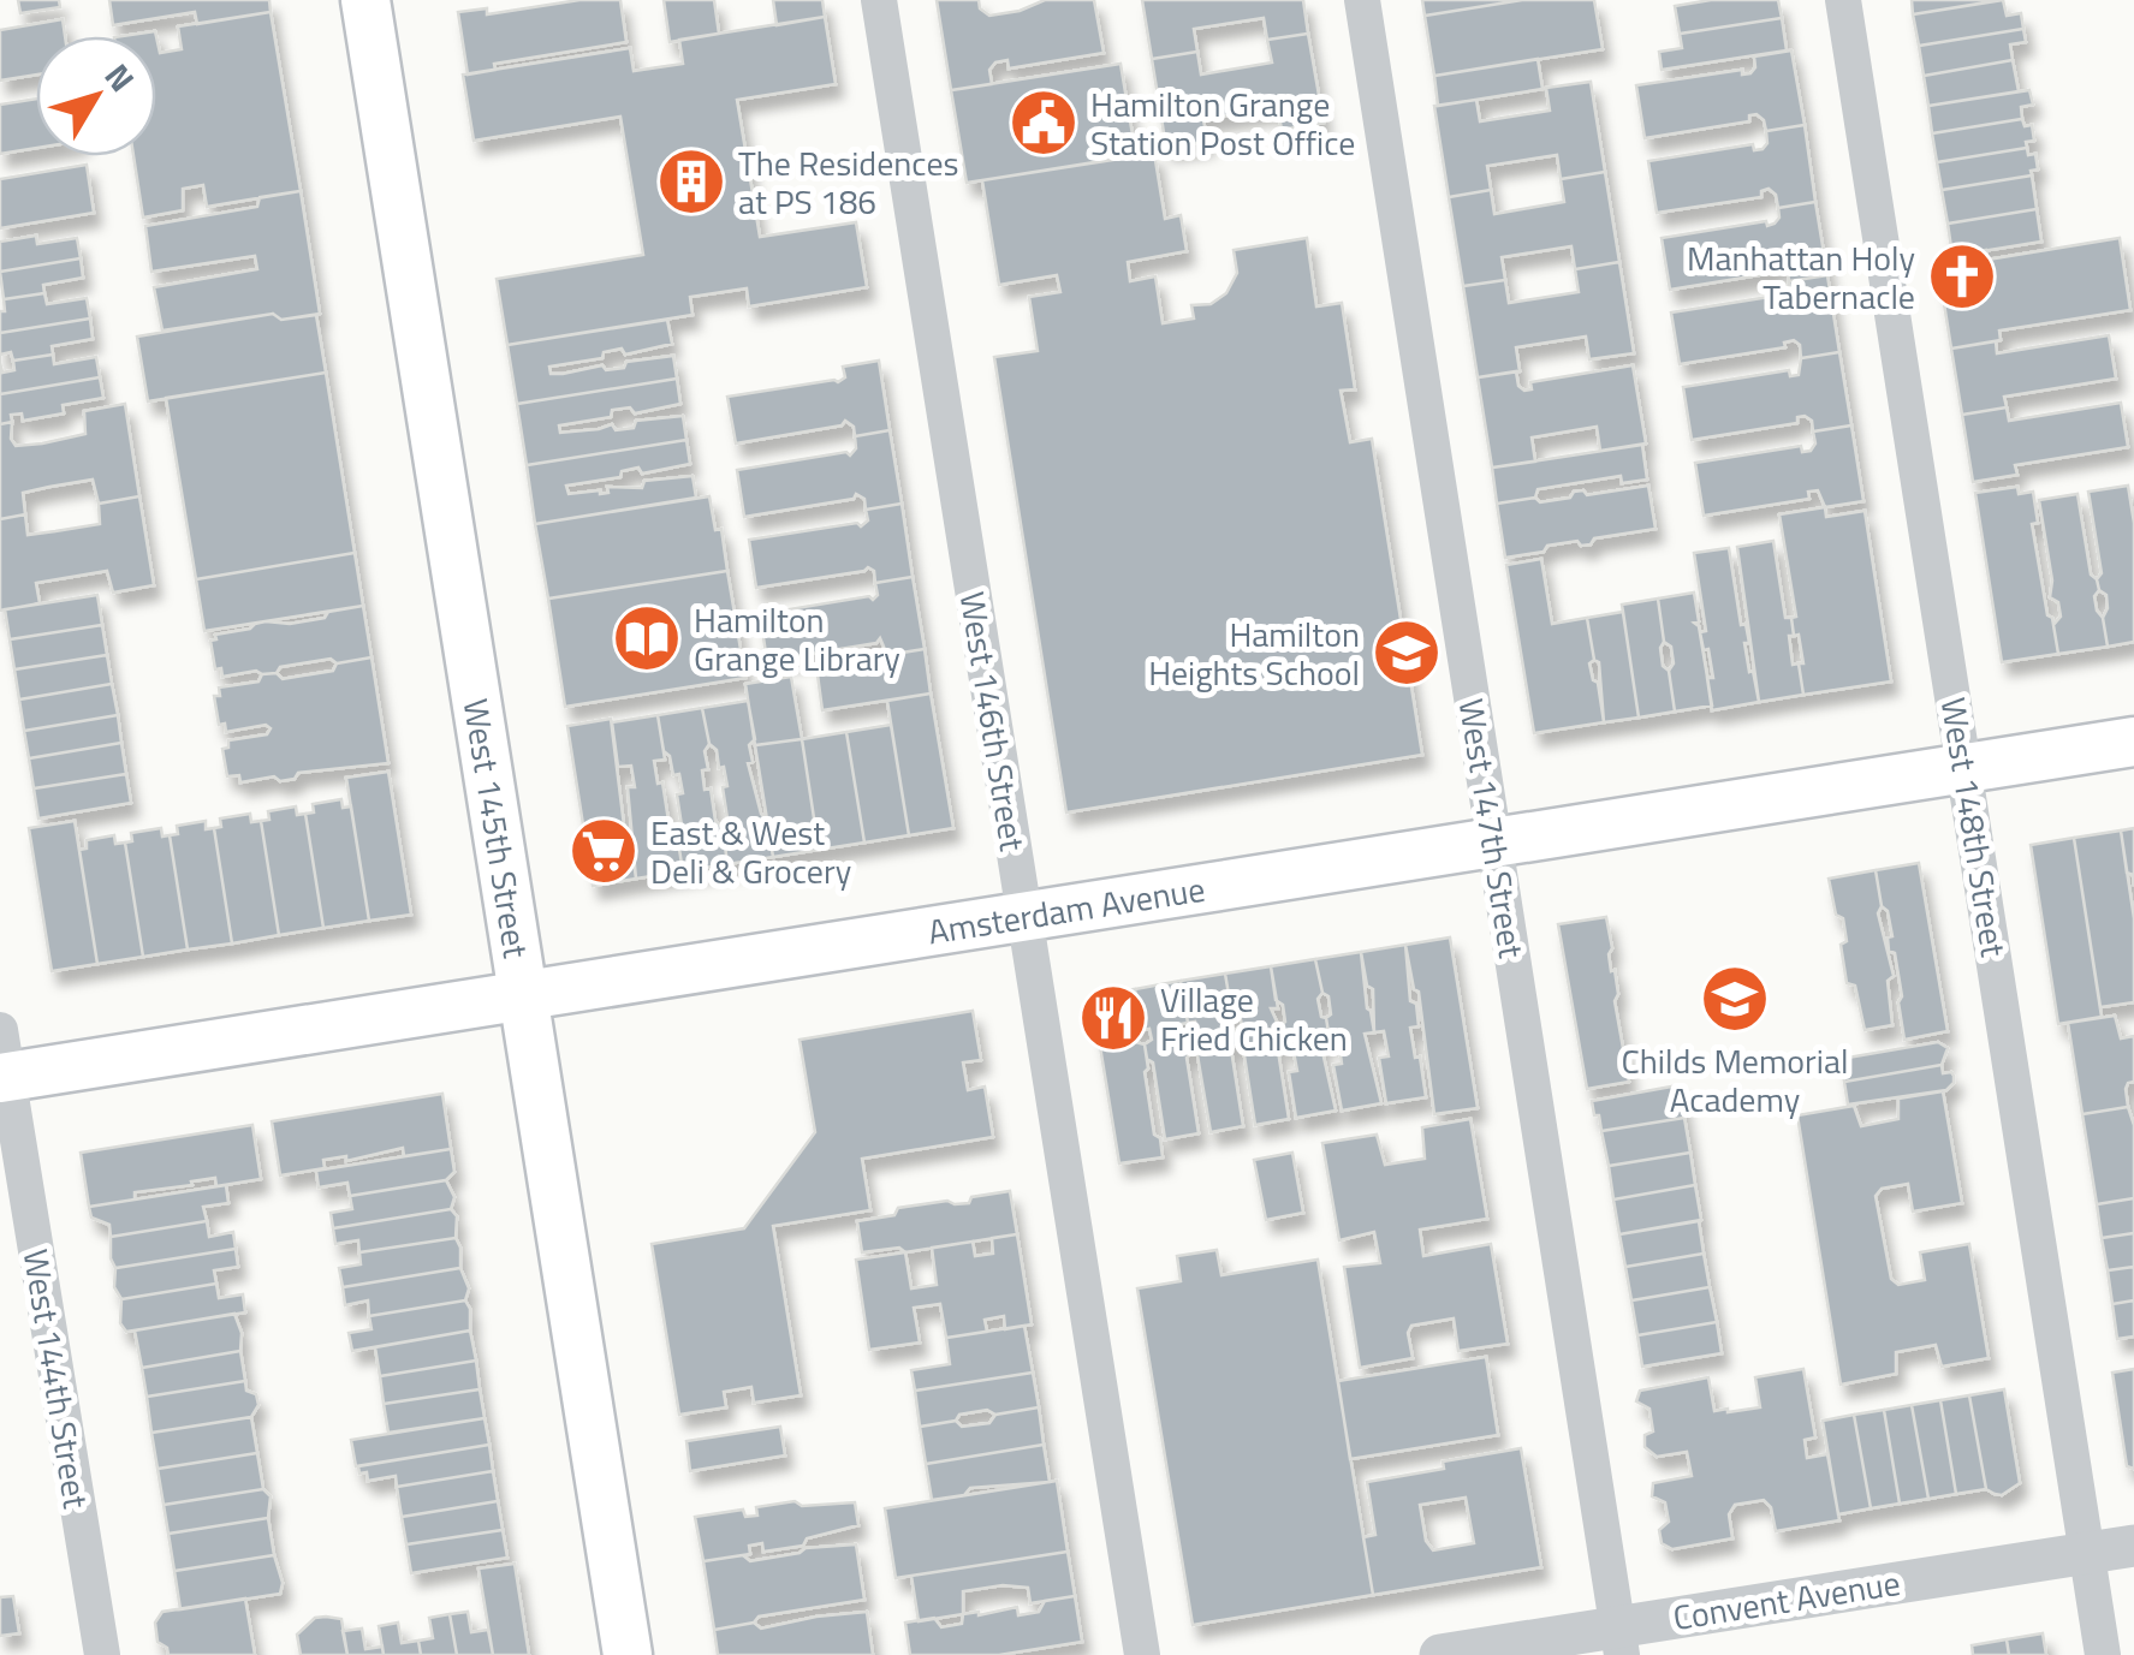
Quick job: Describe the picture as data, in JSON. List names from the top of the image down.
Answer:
{
  "streets": {
    "main road": ["West 145th Street", "Amsterdam Avenue"],
    "street": [
      "West 146th Street",
      "West 148th Street",
      "West 147th Street",
      "West 144th Street",
      "Convent Avenue"
    ]
  },
  "crossings": [
    ["West 146th Street", "Amsterdam Avenue"],
    ["West 148th Street", "Amsterdam Avenue"],
    ["West 148th Street", "Convent Avenue"],
    ["West 145th Street", "Amsterdam Avenue"],
    ["West 147th Street", "Amsterdam Avenue"],
    ["West 147th Street", "Convent Avenue"],
    ["Amsterdam Avenue", "West 144th Street"]
  ],
  "places": {
    "public building": ["Hamilton Grange Station Post Office"],
    "building": ["The Residences at PS 186"],
    "church": ["Manhattan Holy Tabernacle"],
    "library": ["Hamilton Grange Library"],
    "school or university": ["Hamilton Heights School", "Childs Memorial Academy"],
    "supermarket": ["East & West Deli & Grocery"],
    "restaurant": ["Village Fried Chicken"]
  },
  "north": "top right"
}
